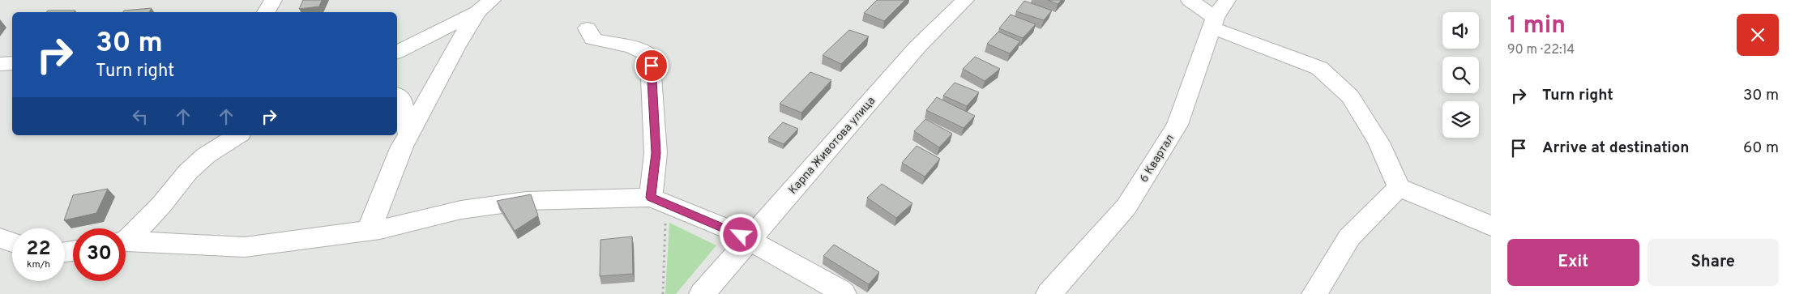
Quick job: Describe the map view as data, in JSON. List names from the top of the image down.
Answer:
{
  "streets": {
    "street": ["Карпа Животова улица", "6 Квартал"]
  },
  "page": {
    "heading": ["1 min", "90 m · 22:14"],
    "turn": ["30 m", "Turn right"],
    "list": [
      {
        "name": "Turn right",
        "value": "30 m"
      },
      {
        "name": "Arrive at destination",
        "value": "60 m"
      }
    ],
    "speed": "22 km/h",
    "limit": "30",
    "buttons": ["Exit", "Share"]
  }
}
